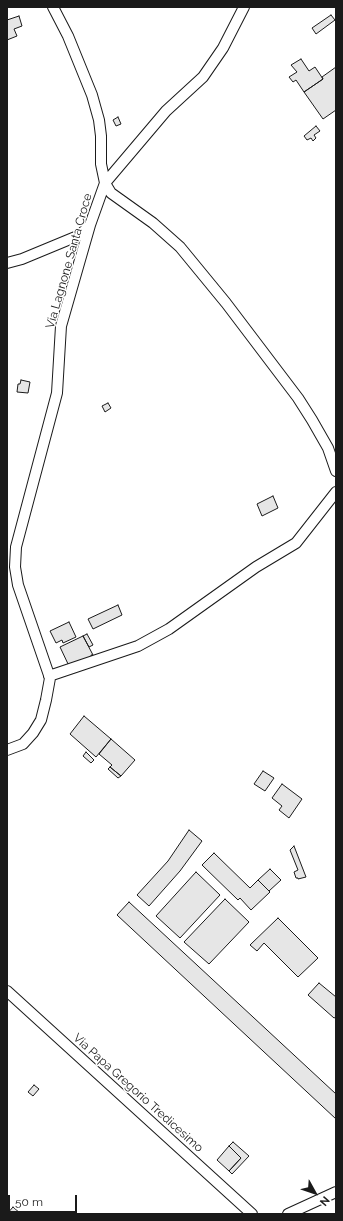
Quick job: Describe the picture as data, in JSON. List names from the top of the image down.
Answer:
{
  "streets": {
    "street": ["Via Lagnone Santa Croce", "Via Papa Gregorio Tredicesimo"]
  },
  "scale_bar": "50 m",
  "north": "bottom right"
}
